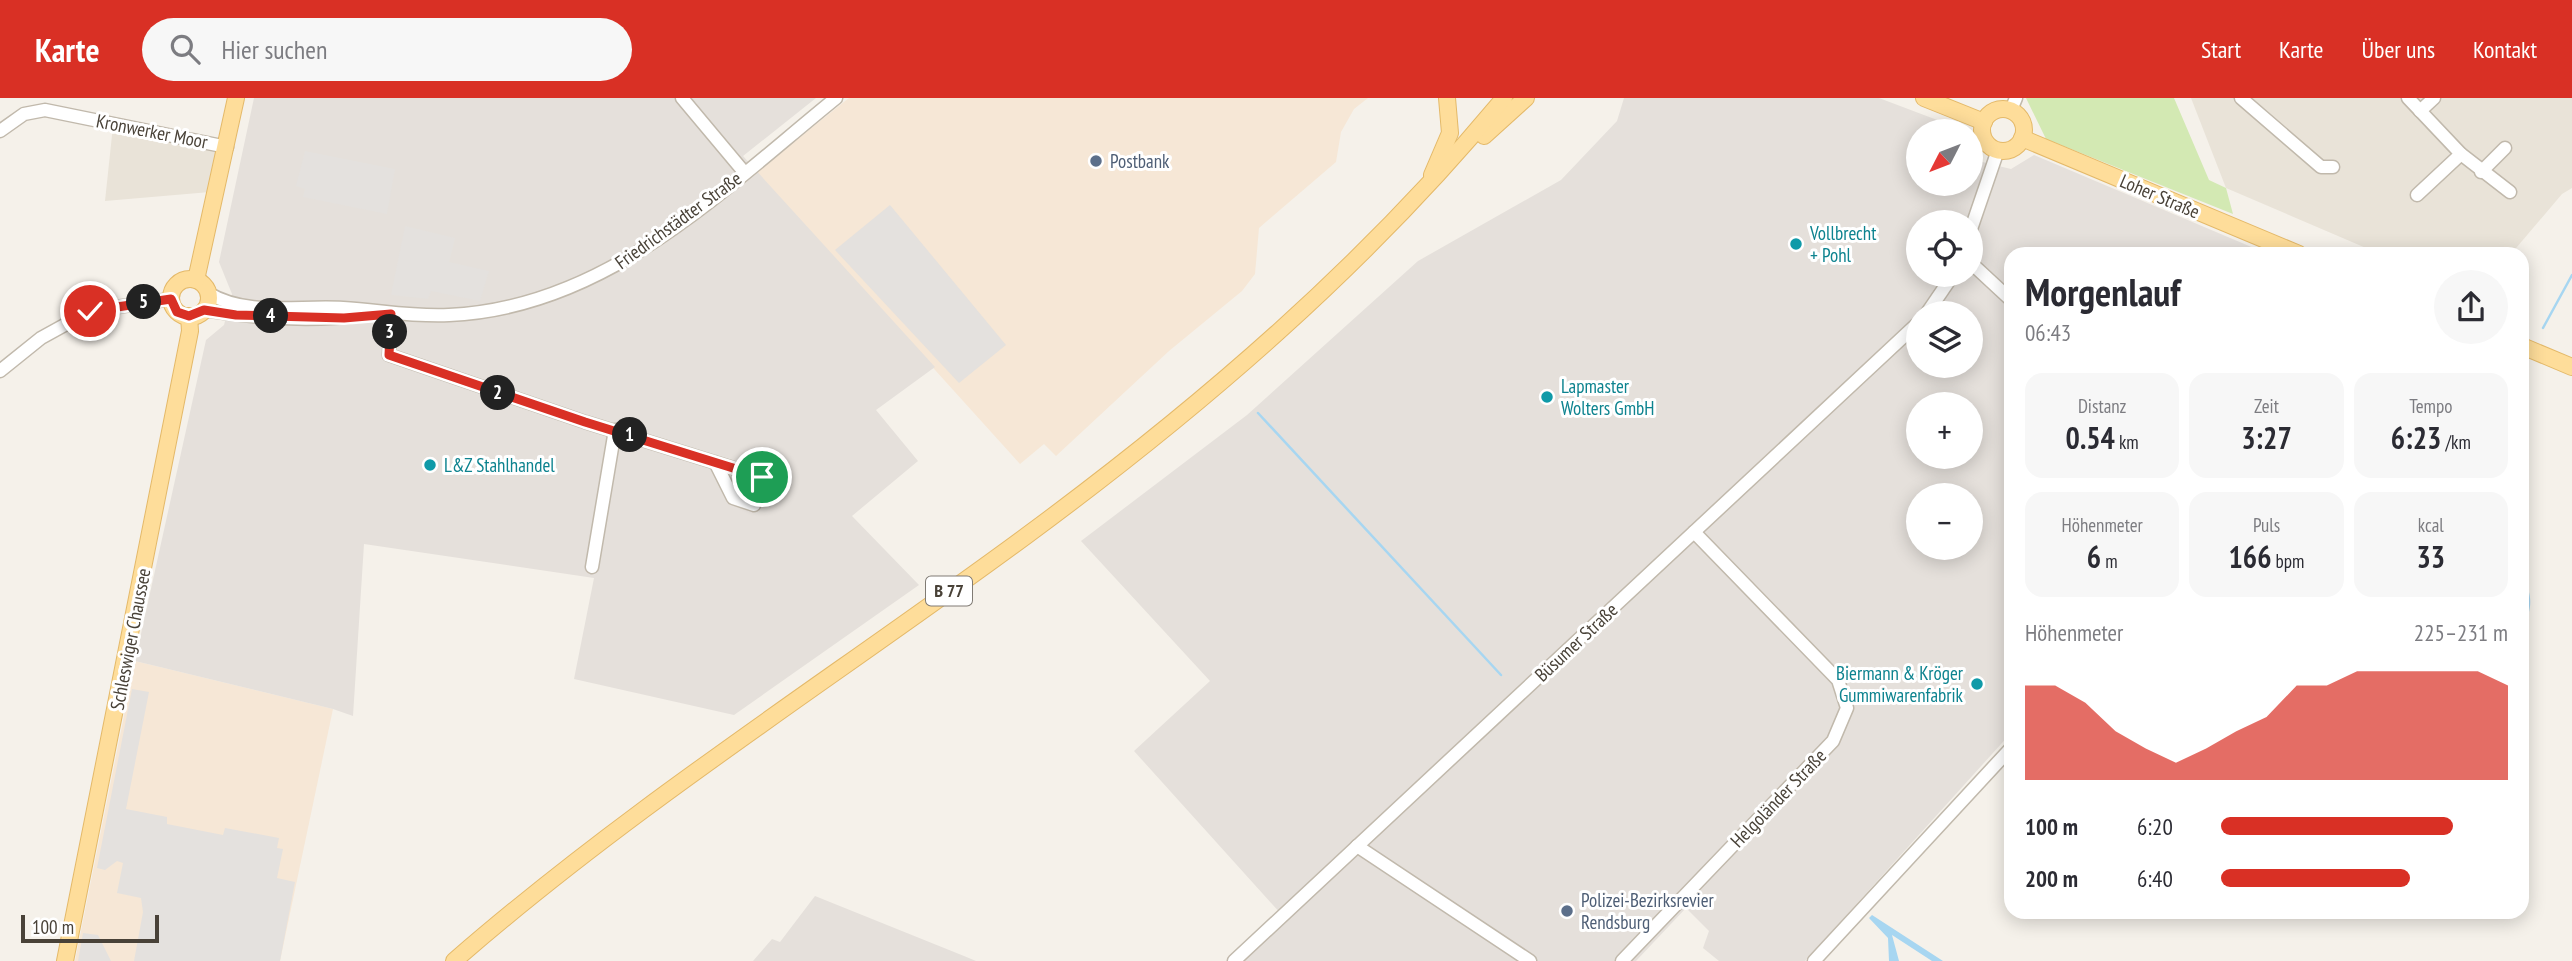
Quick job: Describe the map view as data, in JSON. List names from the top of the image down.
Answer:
{
  "streets": {
    "main road": ["Loher Straße", "B 77", "Schleswiger Chaussee"],
    "street": [
      "Kronwerker Moor",
      "Friedrichstädter Straße",
      "Büsumer Straße",
      "Helgoländer Straße"
    ]
  },
  "crossings": [
    ["Friedrichstädter Straße", "Schleswiger Chaussee"],
    ["Büsumer Straße", "Helgoländer Straße"]
  ],
  "places": [
    "Postbank",
    "Vollbrecht + Pohl",
    "Lapmaster Wolters GmbH",
    "L&Z Stahlhandel",
    "Biermann & Kröger Gummiwarenfabrik",
    "Polizei-Bezirksrevier Rendsburg"
  ],
  "scale_bar": "100 m",
  "north": "bottom left",
  "page": {
    "header": "Karte",
    "search": "Hier suchen",
    "nav": [
      "Start",
      "Karte",
      "Über uns",
      "Kontakt"
    ],
    "map_buttons": ["+", "−"],
    "heading": ["Morgenlauf", "06:43"],
    "pins": [
      "5",
      "4",
      "3",
      "2",
      "1"
    ],
    "stats": [
      ["Distanz", "0.54 km"],
      ["Zeit", "3:27"],
      ["Tempo", "6:23 /km"],
      ["Höhenmeter", "6 m"],
      ["Puls", "166 bpm"],
      ["kcal", "33"]
    ],
    "chart": ["Höhenmeter", "225–231 m"],
    "list": [
      {
        "name": "100 m",
        "note": "6:20"
      },
      {
        "name": "200 m",
        "note": "6:40"
      }
    ],
    "scale": "100 m"
  }
}
